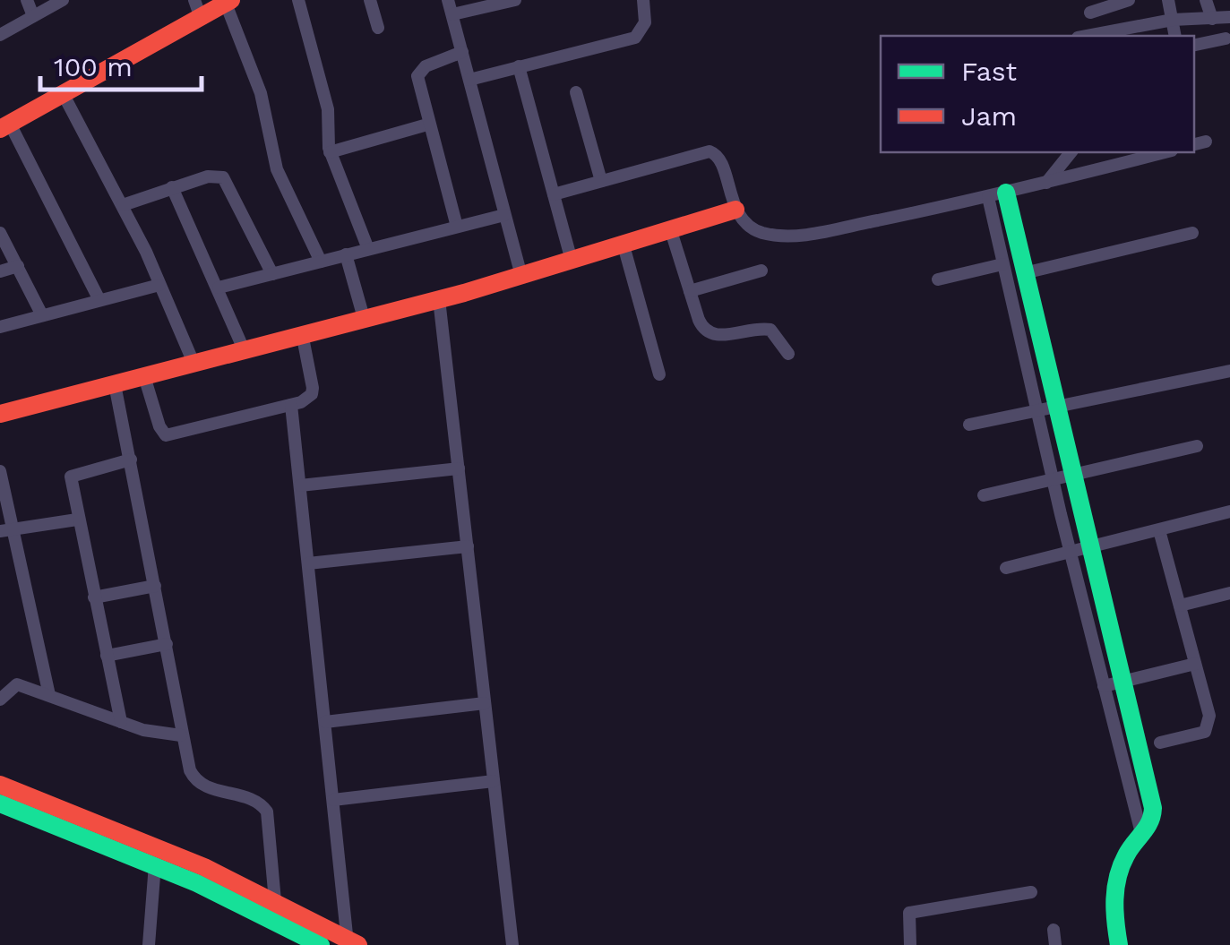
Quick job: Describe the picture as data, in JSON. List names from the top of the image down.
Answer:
{
  "legend": ["Fast", "Jam"],
  "scale_bar": "100 m"
}
